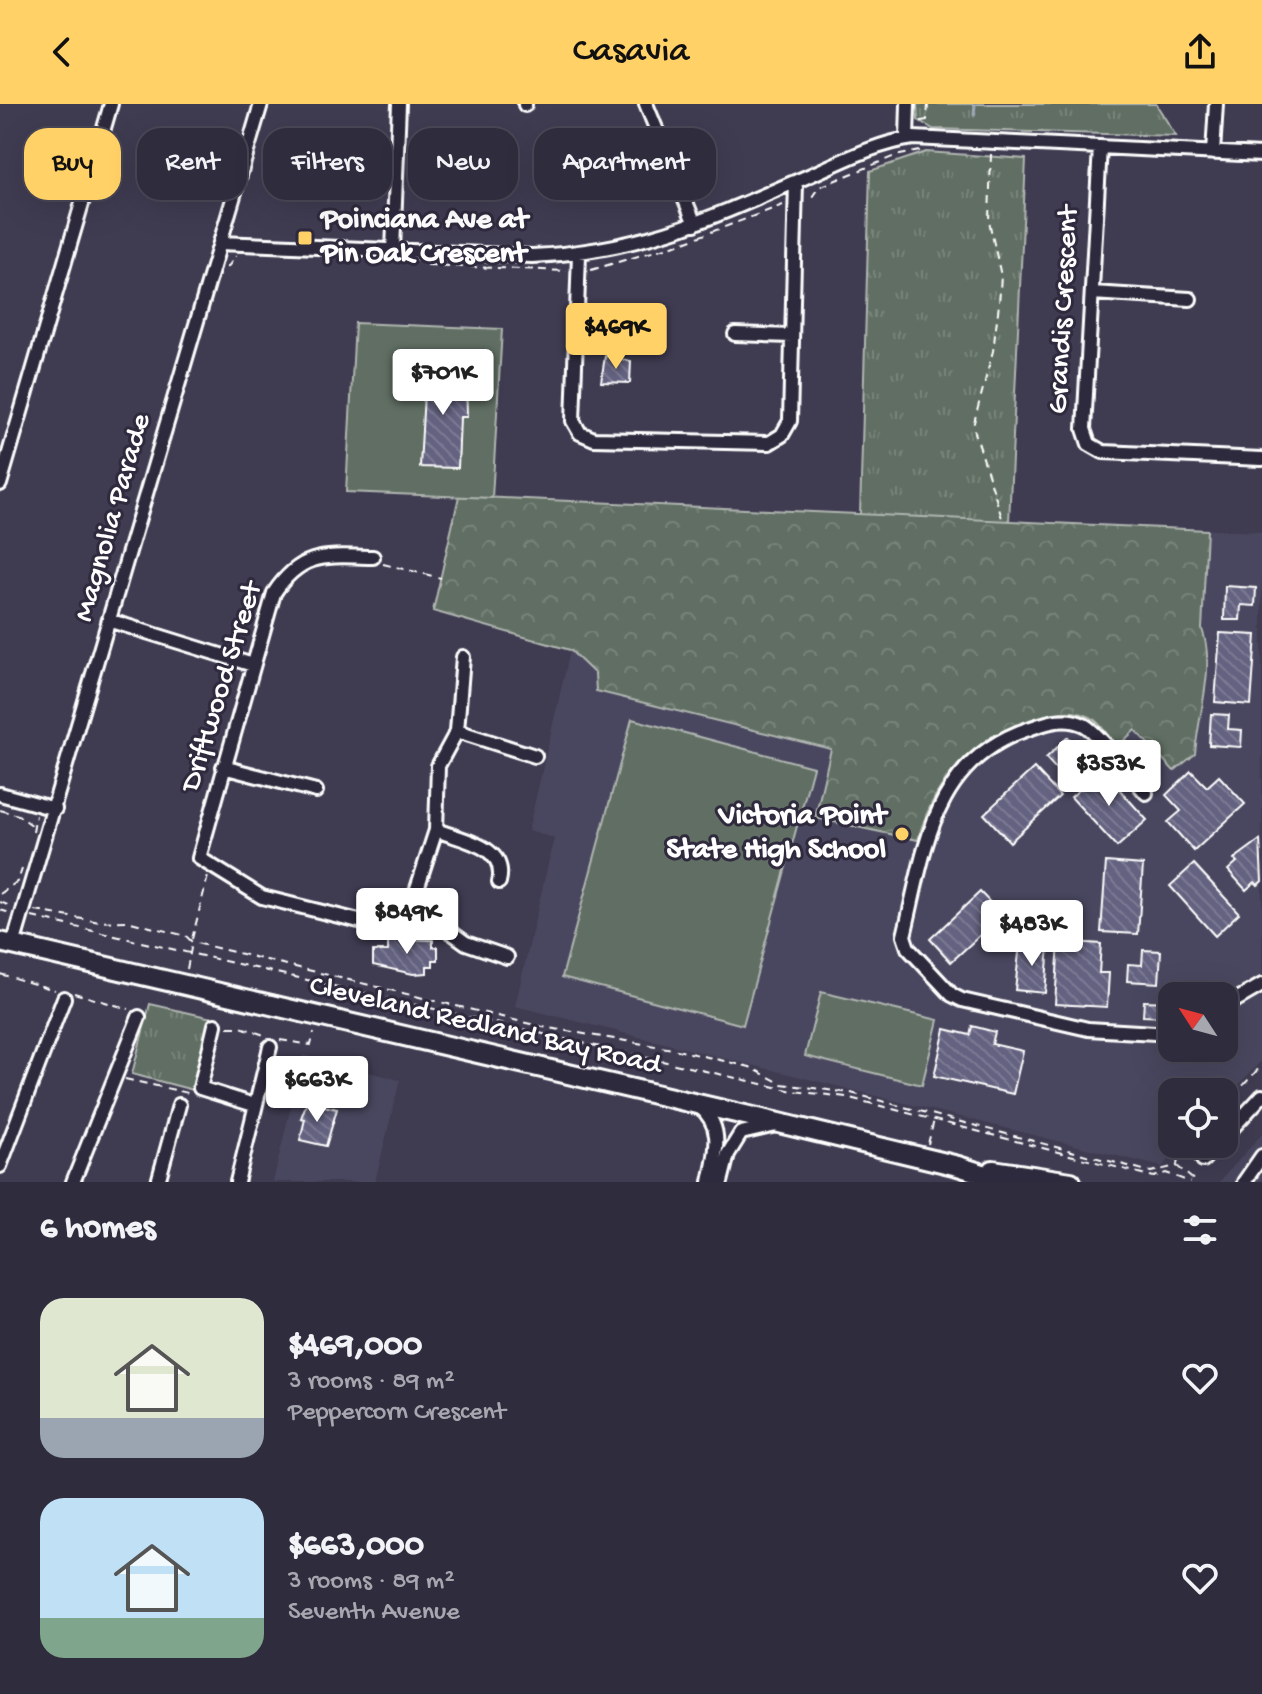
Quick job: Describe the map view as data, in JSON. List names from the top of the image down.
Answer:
{
  "streets": {
    "highway": ["Cleveland Redland Bay Road"],
    "street": ["Grandis Crescent", "Magnolia Parade", "Driftwood Street"]
  },
  "crossings": [
    ["Magnolia Parade", "Cleveland Redland Bay Road"]
  ],
  "places": {
    "transit": ["Poinciana Ave at Pin Oak Crescent"],
    "other": ["Victoria Point State High School"]
  },
  "north": "top left",
  "page": {
    "header": "Casavia",
    "chip": [
      "Buy",
      "Rent",
      "Filters",
      "New",
      "Apartment"
    ],
    "price": [
      "$469K",
      "$701K",
      "$353K",
      "$849K",
      "$483K",
      "$663K"
    ],
    "heading": "6 homes",
    "list": [
      {
        "name": "$469,000",
        "note": "3 rooms · 89 m² · Peppercorn Crescent"
      },
      {
        "name": "$663,000",
        "note": "3 rooms · 89 m² · Seventh Avenue"
      }
    ]
  }
}
